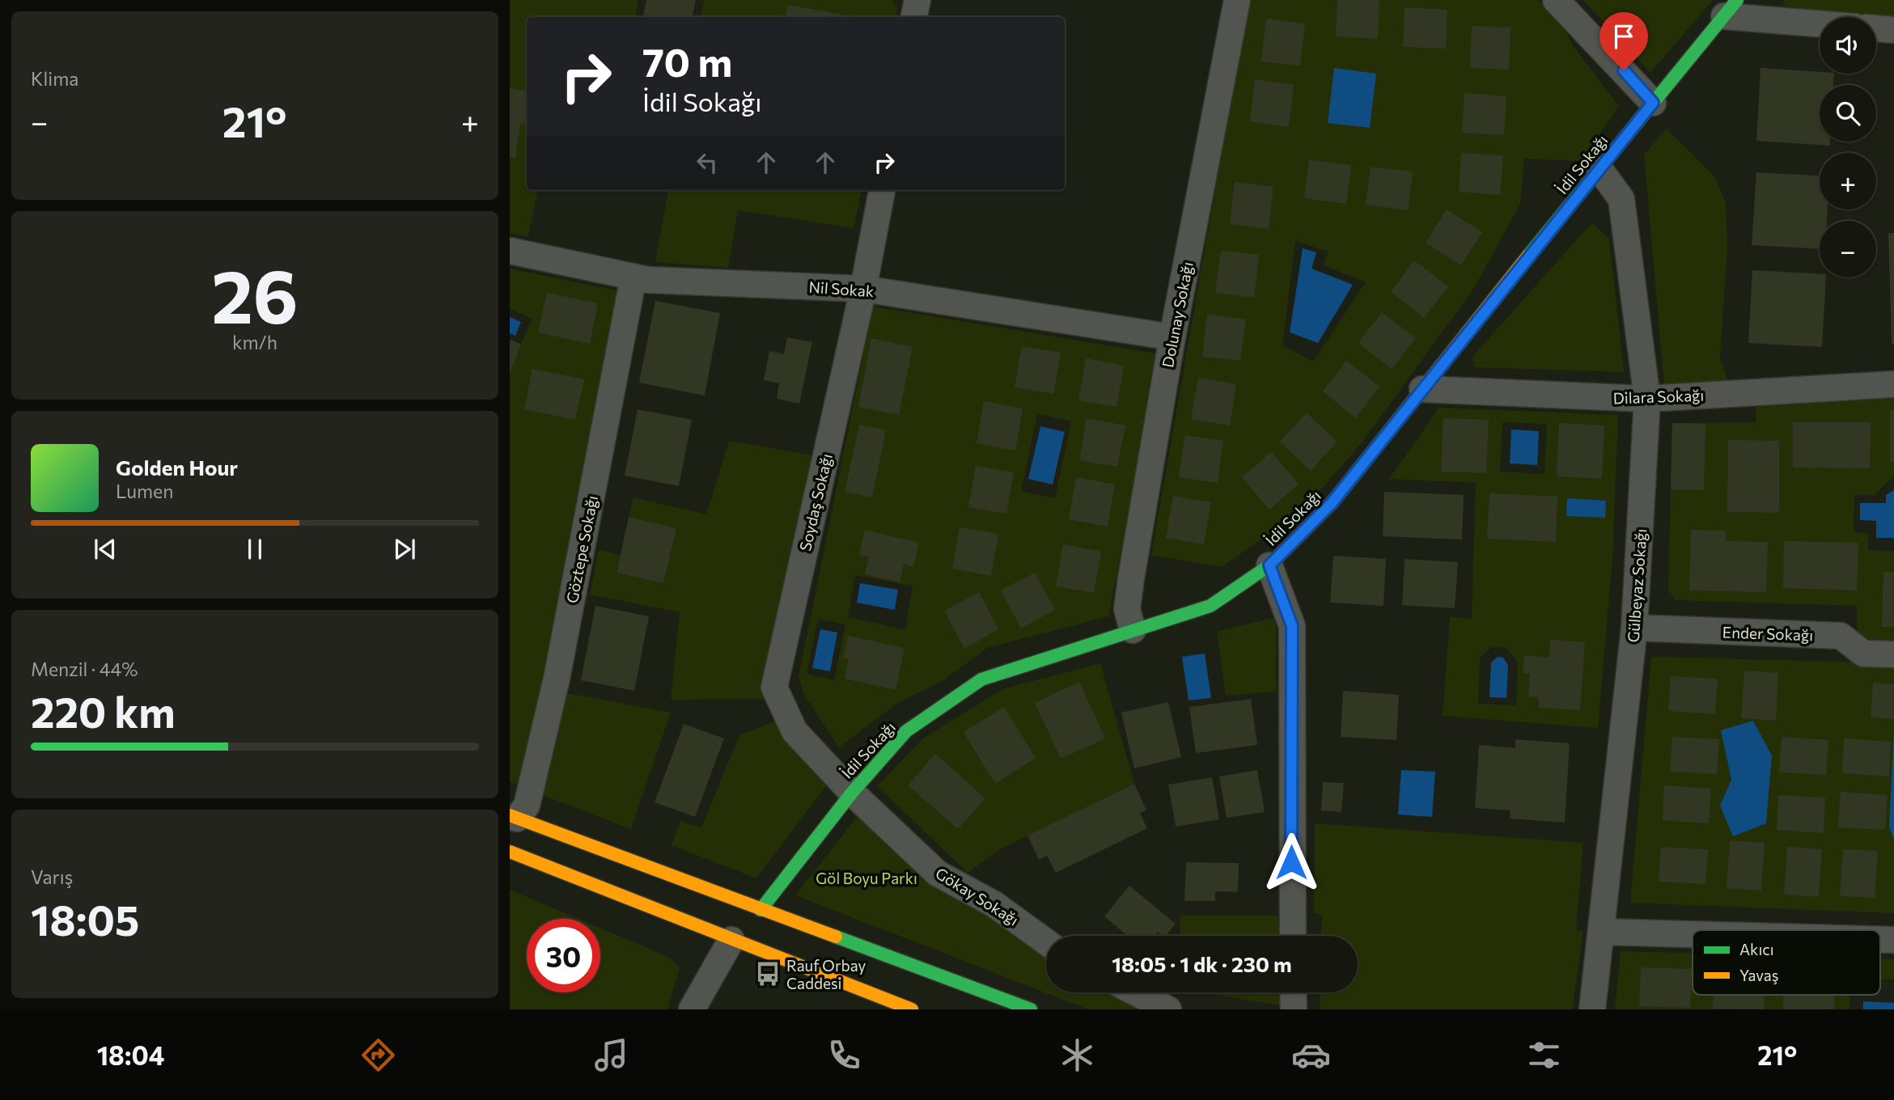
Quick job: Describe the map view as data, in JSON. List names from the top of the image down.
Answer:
{
  "streets": {
    "street": [
      "İdil Sokağı",
      "Nil Sokak",
      "Dolunay Sokağı",
      "Dilara Sokağı",
      "Soydaş Sokağı",
      "Göztepe Sokağı",
      "Gülbeyaz Sokağı",
      "Ender Sokağı",
      "Gökay Sokağı"
    ]
  },
  "crossings": [
    ["İdil Sokağı", "Dolunay Sokağı"],
    ["İdil Sokağı", "Dilara Sokağı"],
    ["İdil Sokağı", "Soydaş Sokağı"],
    ["İdil Sokağı", "Gülbeyaz Sokağı"],
    ["İdil Sokağı", "Gökay Sokağı"],
    ["Nil Sokak", "Dolunay Sokağı"],
    ["Nil Sokak", "Soydaş Sokağı"],
    ["Nil Sokak", "Göztepe Sokağı"],
    ["Dilara Sokağı", "Gülbeyaz Sokağı"],
    ["Soydaş Sokağı", "Gökay Sokağı"],
    ["Gülbeyaz Sokağı", "Ender Sokağı"]
  ],
  "parks": ["Göl Boyu Parkı"],
  "places": {
    "bus stop": ["Rauf Orbay Caddesi"]
  },
  "legend": ["Akıcı", "Yavaş"],
  "page": {
    "tile": [
      "Klima",
      ["26", "km/h"],
      ["Menzil · 44%", "220 km"],
      ["Varış", "18:05"]
    ],
    "map_buttons": ["+", "−"],
    "turn": ["70 m", "İdil Sokağı"],
    "heat": ["−", "21°", "+"],
    "song": ["Golden Hour", "Lumen"],
    "limit": "30",
    "trip": "18:05 · 1 dk · 230 m",
    "tabs": ["18:04", "21°"]
  }
}
